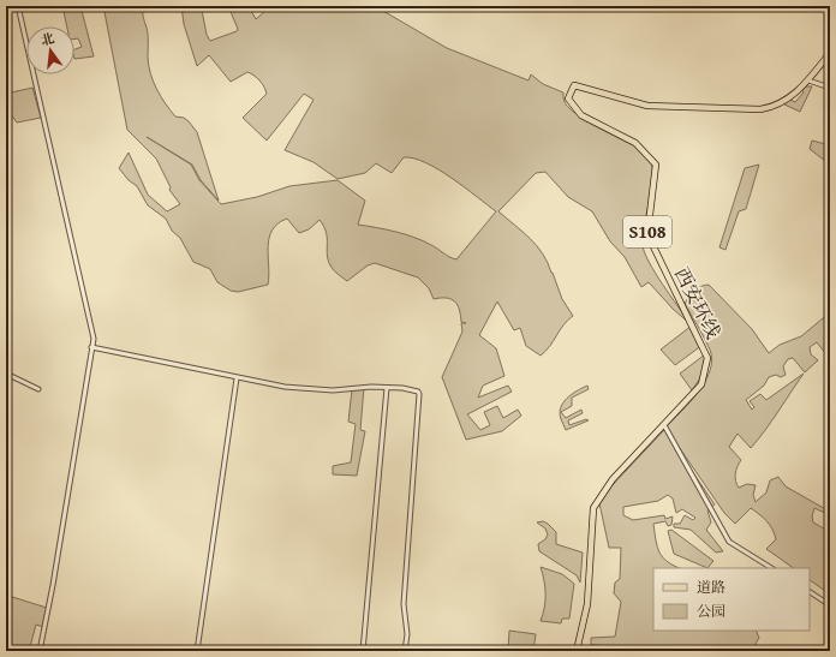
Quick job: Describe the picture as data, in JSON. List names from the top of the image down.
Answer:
{
  "streets": {
    "main road": ["S108", "西安环线"]
  },
  "legend": ["道路", "公园"],
  "north": "top"
}
